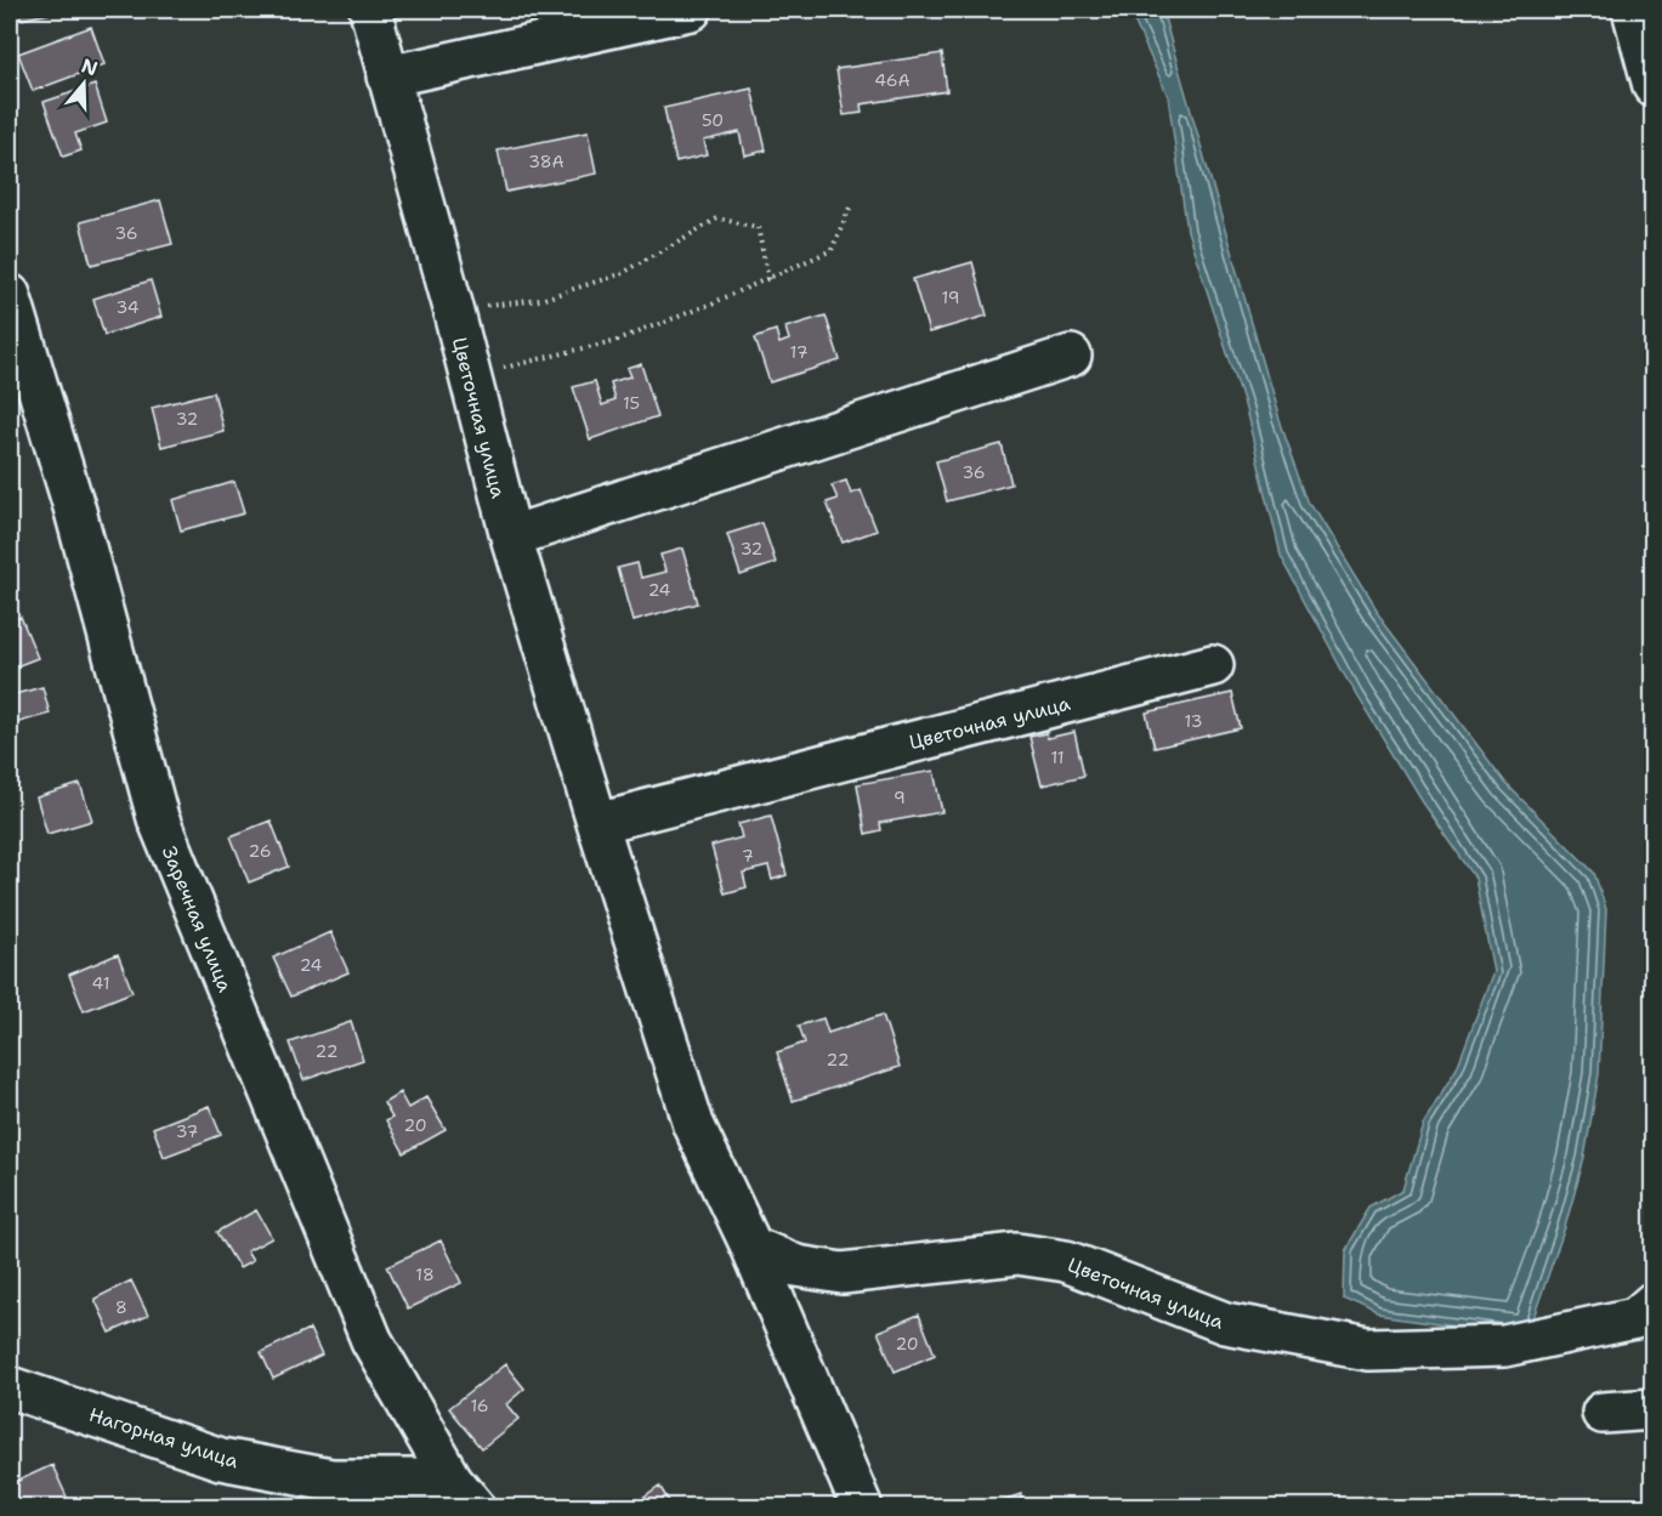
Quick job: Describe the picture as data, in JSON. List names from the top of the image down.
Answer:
{
  "streets": {
    "street": ["Цветочная улица", "Заречная улица", "Нагорная улица"]
  },
  "crossings": [
    ["Заречная улица", "Нагорная улица"]
  ],
  "house_numbers": [
    "46А",
    "50",
    "38А",
    "36",
    "19",
    "34",
    "17",
    "15",
    "32",
    "36",
    "32",
    "24",
    "13",
    "11",
    "9",
    "26",
    "7",
    "24",
    "41",
    "22",
    "22",
    "20",
    "37",
    "18",
    "8",
    "20",
    "16"
  ],
  "north": "top"
}
